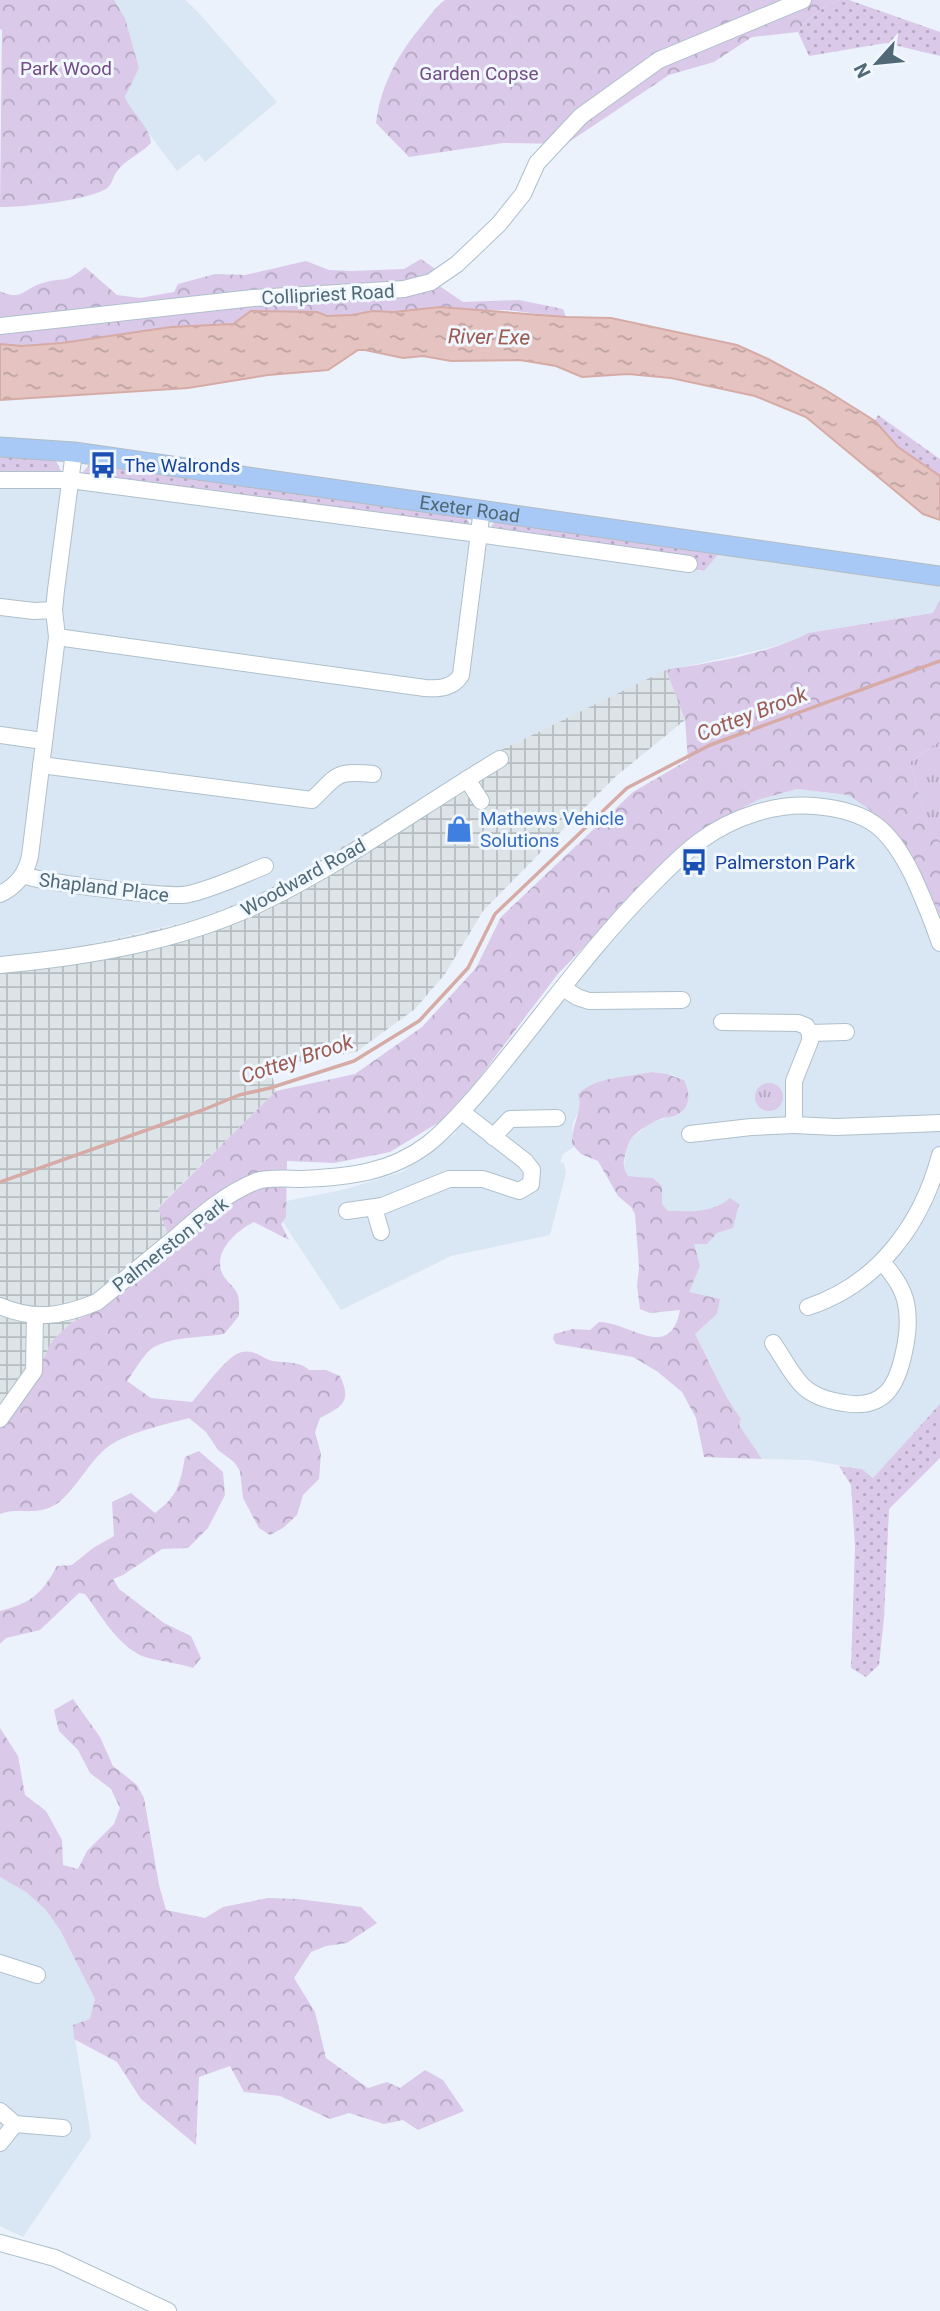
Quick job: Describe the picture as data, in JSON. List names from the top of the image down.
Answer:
{
  "streets": {
    "main road": ["Exeter Road"],
    "street": [
      "Collipriest Road",
      "Woodward Road",
      "Shapland Place",
      "Palmerston Park"
    ]
  },
  "water": ["River Exe", "Cottey Brook"],
  "parks": ["Park Wood", "Garden Copse"],
  "places": {
    "bus stop": ["The Walronds", "Palmerston Park"],
    "shop": ["Mathews Vehicle Solutions"]
  },
  "north": "bottom left"
}
